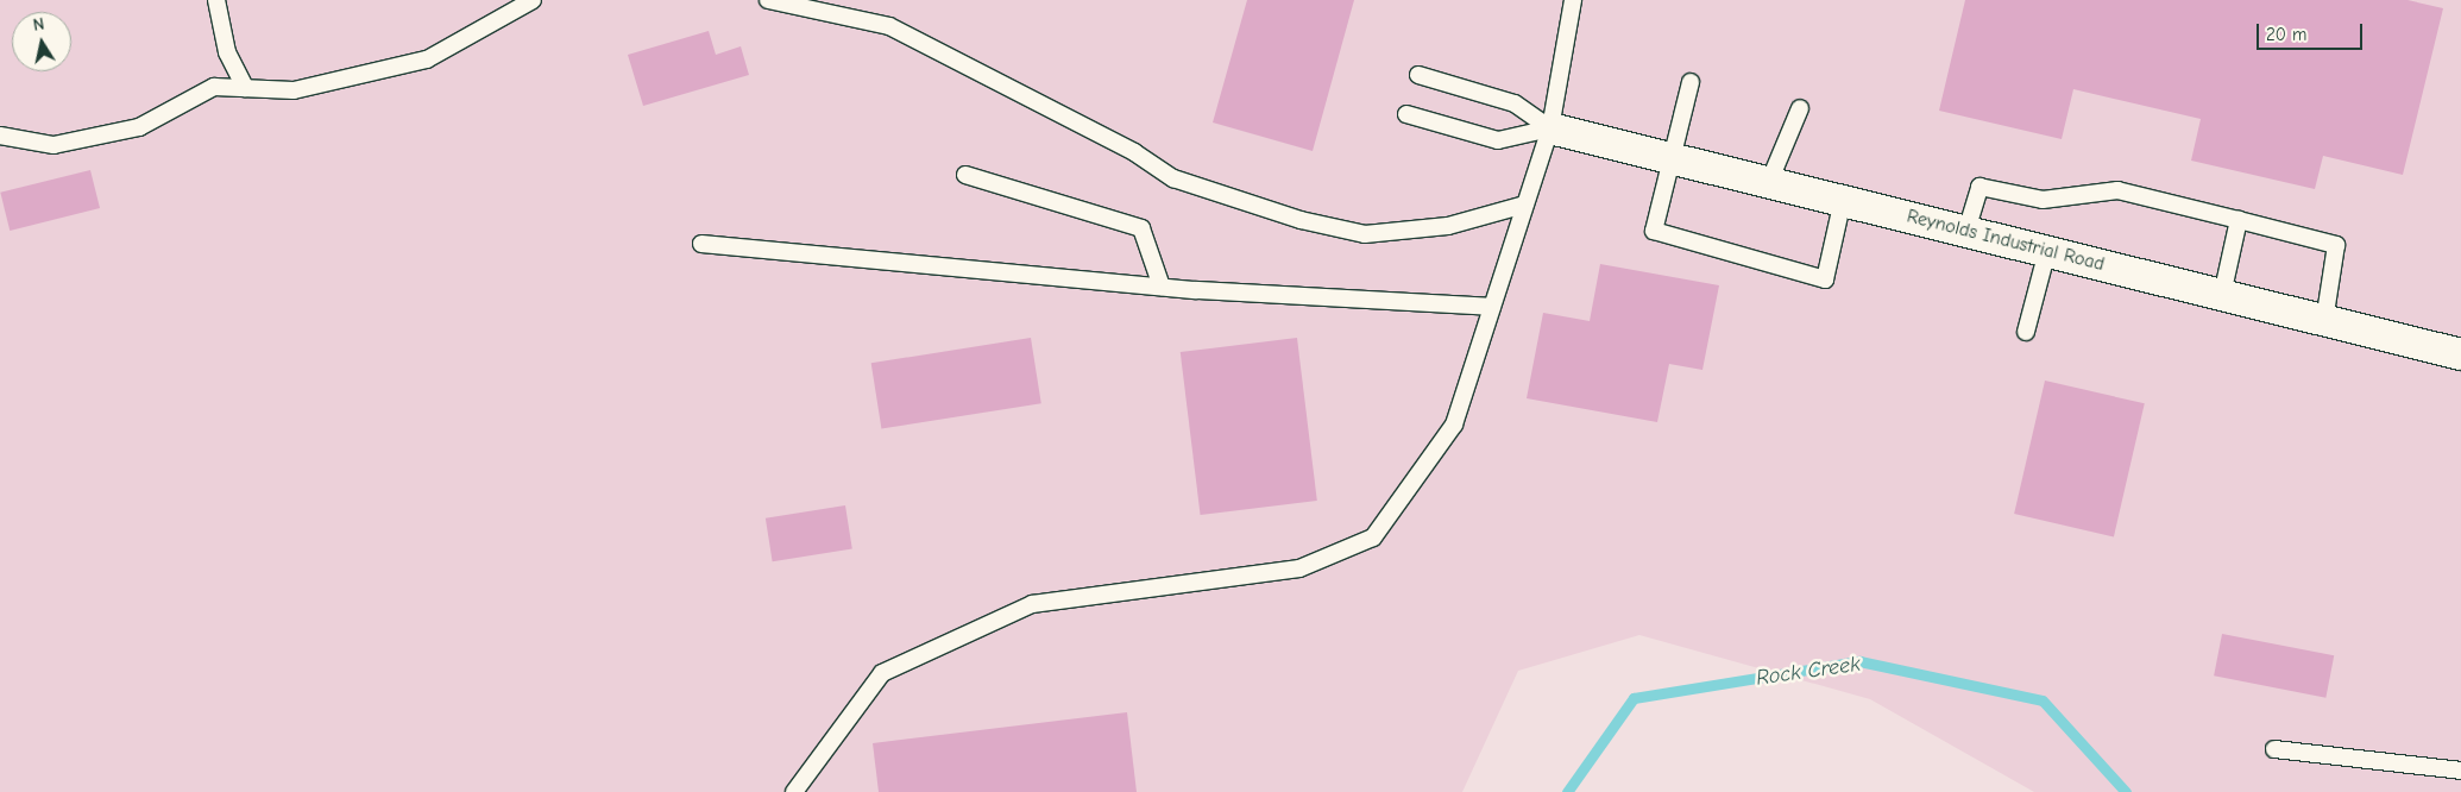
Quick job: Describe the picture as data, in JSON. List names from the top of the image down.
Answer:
{
  "streets": {
    "street": ["Reynolds Industrial Road"]
  },
  "water": ["Rock Creek"],
  "scale_bar": "20 m",
  "north": "top"
}
